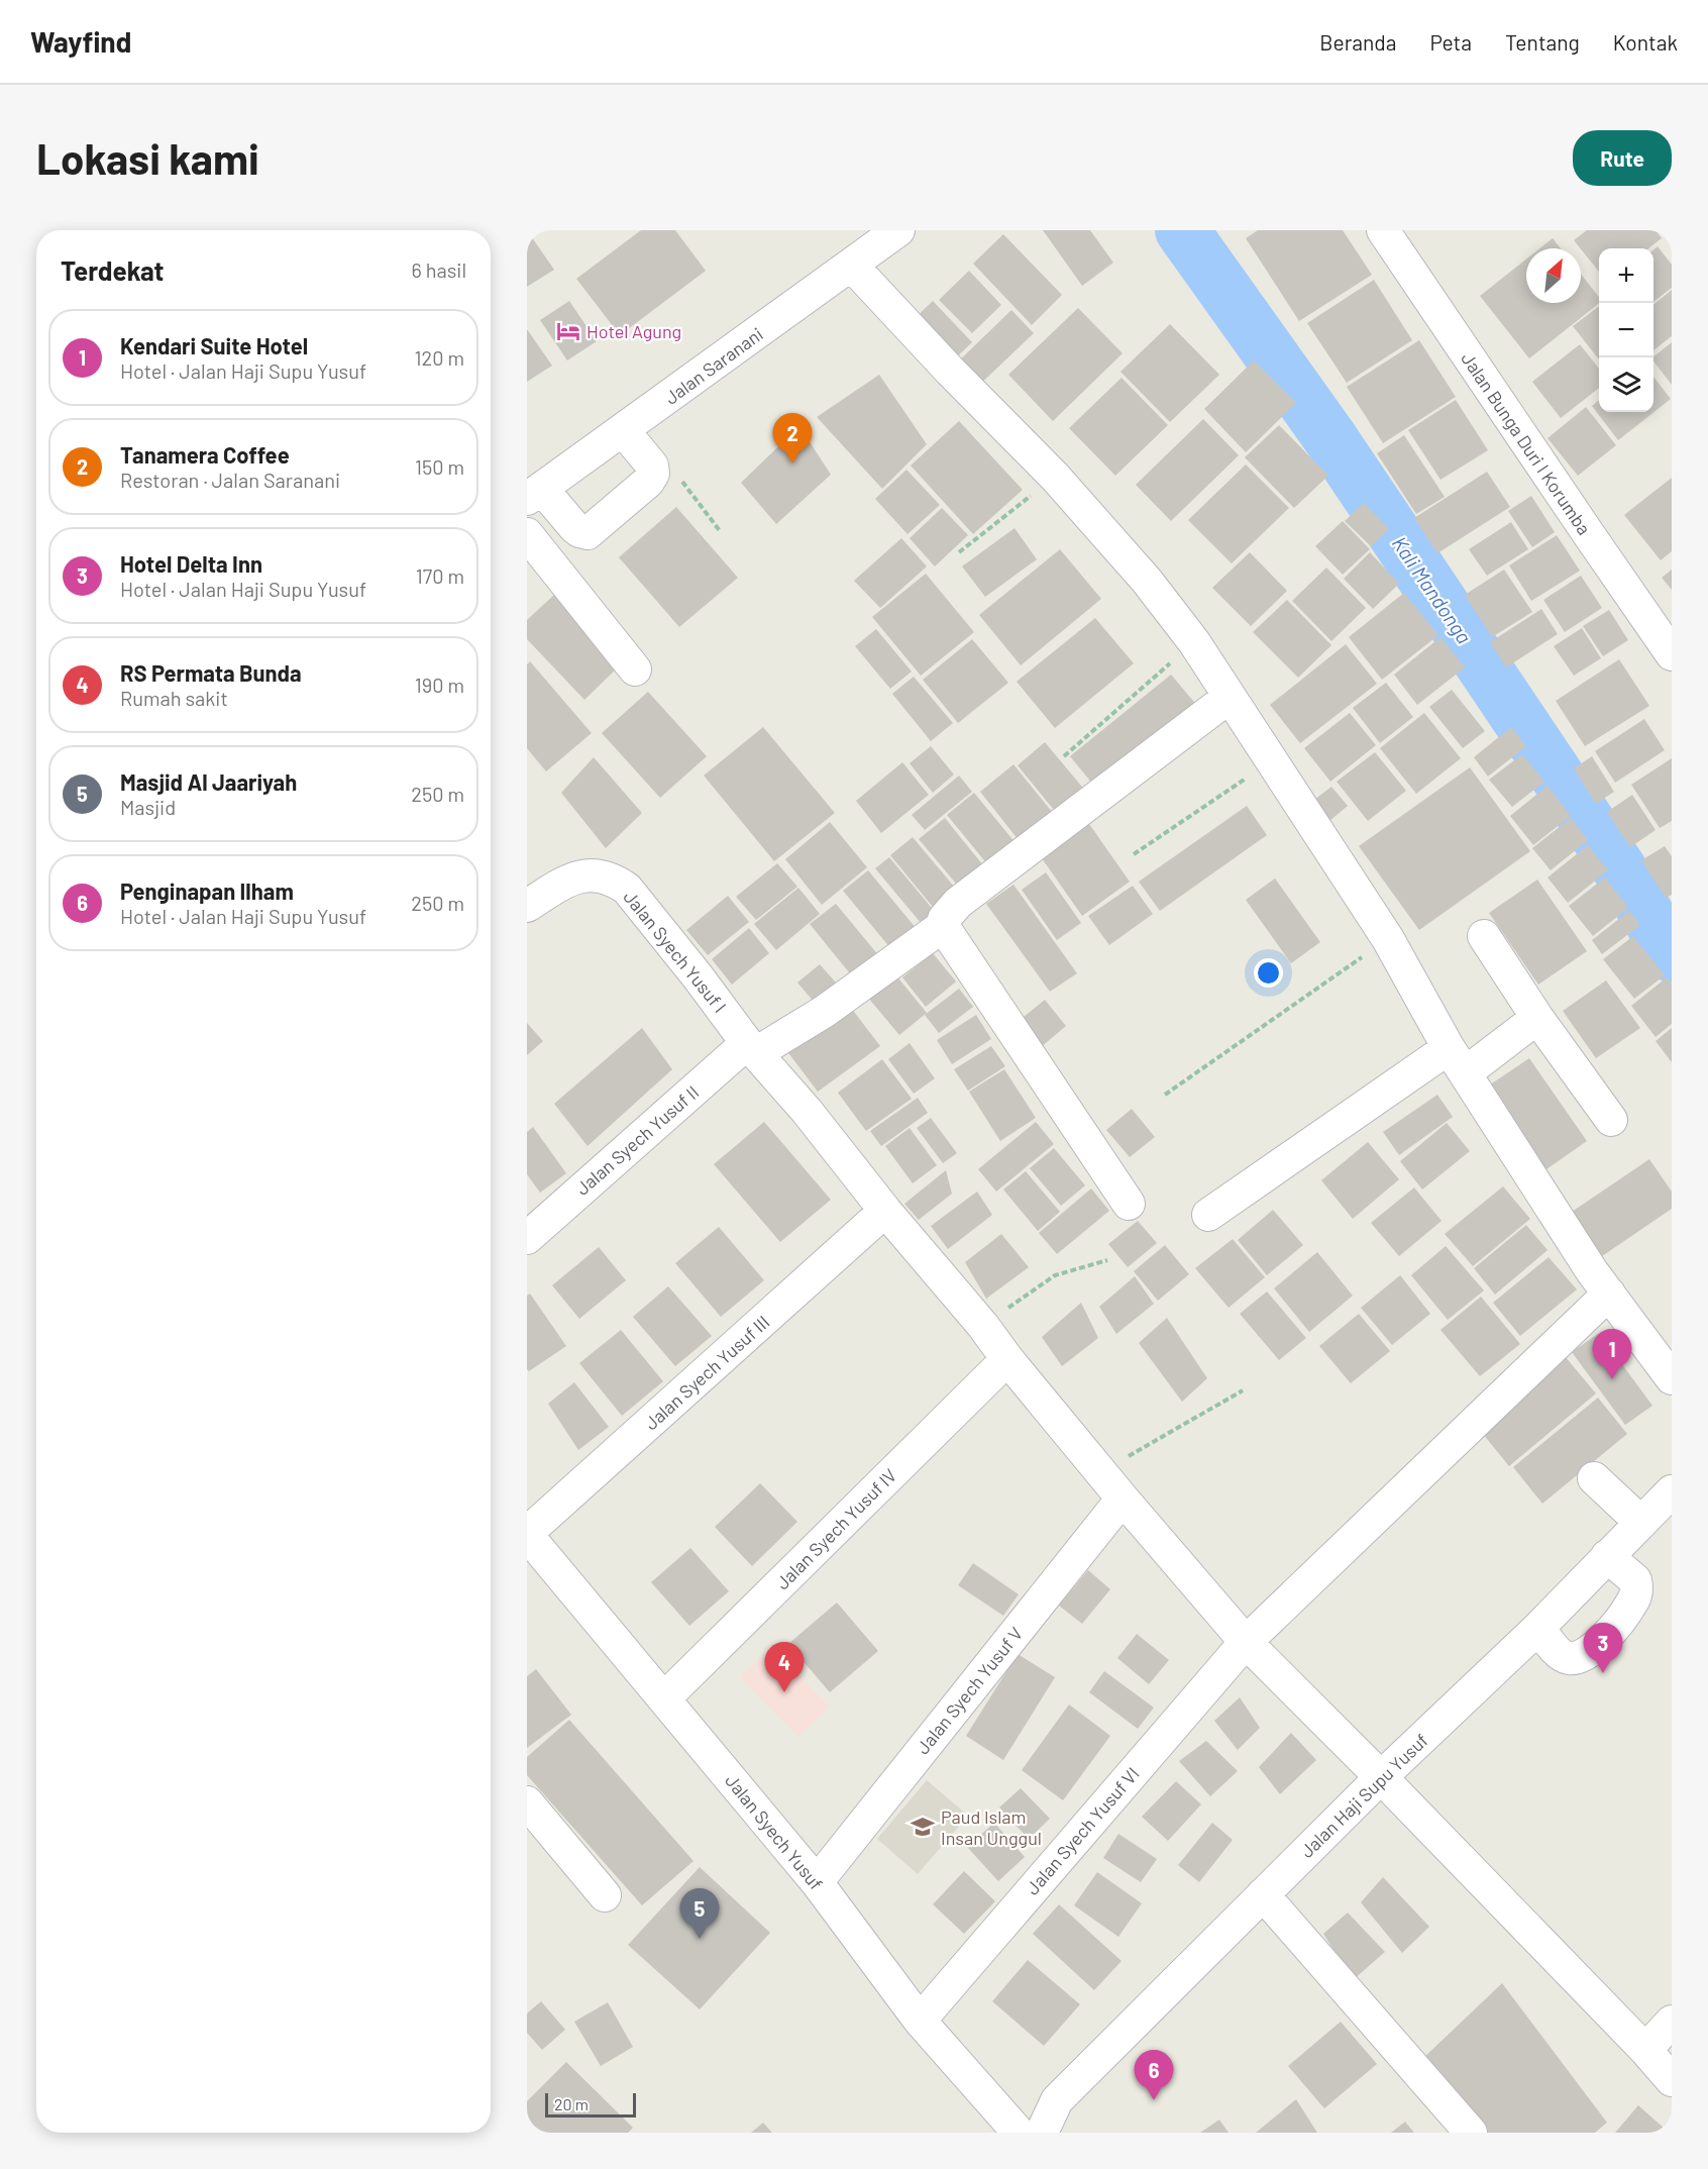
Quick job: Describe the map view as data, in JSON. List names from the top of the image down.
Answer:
{
  "streets": {
    "street": [
      "Jalan Saranani",
      "Jalan Bunga Duri I Korumba",
      "Jalan Syech Yusuf I",
      "Jalan Syech Yusuf II",
      "Jalan Syech Yusuf III",
      "Jalan Syech Yusuf IV",
      "Jalan Syech Yusuf V",
      "Jalan Haji Supu Yusuf",
      "Jalan Syech Yusuf VI",
      "Jalan Syech Yusuf"
    ]
  },
  "crossings": [
    ["Jalan Syech Yusuf I", "Jalan Syech Yusuf II"],
    ["Jalan Syech Yusuf I", "Jalan Syech Yusuf III"],
    ["Jalan Syech Yusuf I", "Jalan Syech Yusuf IV"],
    ["Jalan Syech Yusuf I", "Jalan Syech Yusuf V"],
    ["Jalan Syech Yusuf I", "Jalan Haji Supu Yusuf"],
    ["Jalan Syech Yusuf I", "Jalan Syech Yusuf VI"],
    ["Jalan Syech Yusuf III", "Jalan Syech Yusuf"],
    ["Jalan Syech Yusuf IV", "Jalan Syech Yusuf"],
    ["Jalan Syech Yusuf V", "Jalan Syech Yusuf"],
    ["Jalan Haji Supu Yusuf", "Jalan Syech Yusuf"],
    ["Jalan Syech Yusuf VI", "Jalan Syech Yusuf"]
  ],
  "water": ["Kali Mandonga"],
  "places": {
    "hotel": ["Hotel Agung"],
    "school or university": ["Paud Islam Insan Unggul"]
  },
  "scale_bar": "20 m",
  "north": "top right",
  "page": {
    "header": "Wayfind",
    "nav": [
      "Beranda",
      "Peta",
      "Tentang",
      "Kontak"
    ],
    "buttons": "Rute",
    "title": "Lokasi kami",
    "heading": ["Terdekat", "6 hasil"],
    "map_buttons": ["+", "−"],
    "list": [
      {
        "mark": "1",
        "name": "Kendari Suite Hotel",
        "note": "Hotel · Jalan Haji Supu Yusuf",
        "value": "120 m"
      },
      {
        "mark": "2",
        "name": "Tanamera Coffee",
        "note": "Restoran · Jalan Saranani",
        "value": "150 m"
      },
      {
        "mark": "3",
        "name": "Hotel Delta Inn",
        "note": "Hotel · Jalan Haji Supu Yusuf",
        "value": "170 m"
      },
      {
        "mark": "4",
        "name": "RS Permata Bunda",
        "note": "Rumah sakit",
        "value": "190 m"
      },
      {
        "mark": "5",
        "name": "Masjid Al Jaariyah",
        "note": "Masjid",
        "value": "250 m"
      },
      {
        "mark": "6",
        "name": "Penginapan Ilham",
        "note": "Hotel · Jalan Haji Supu Yusuf",
        "value": "250 m"
      }
    ],
    "pins": [
      "2",
      "1",
      "3",
      "4",
      "5",
      "6"
    ],
    "scale": "20 m"
  }
}
